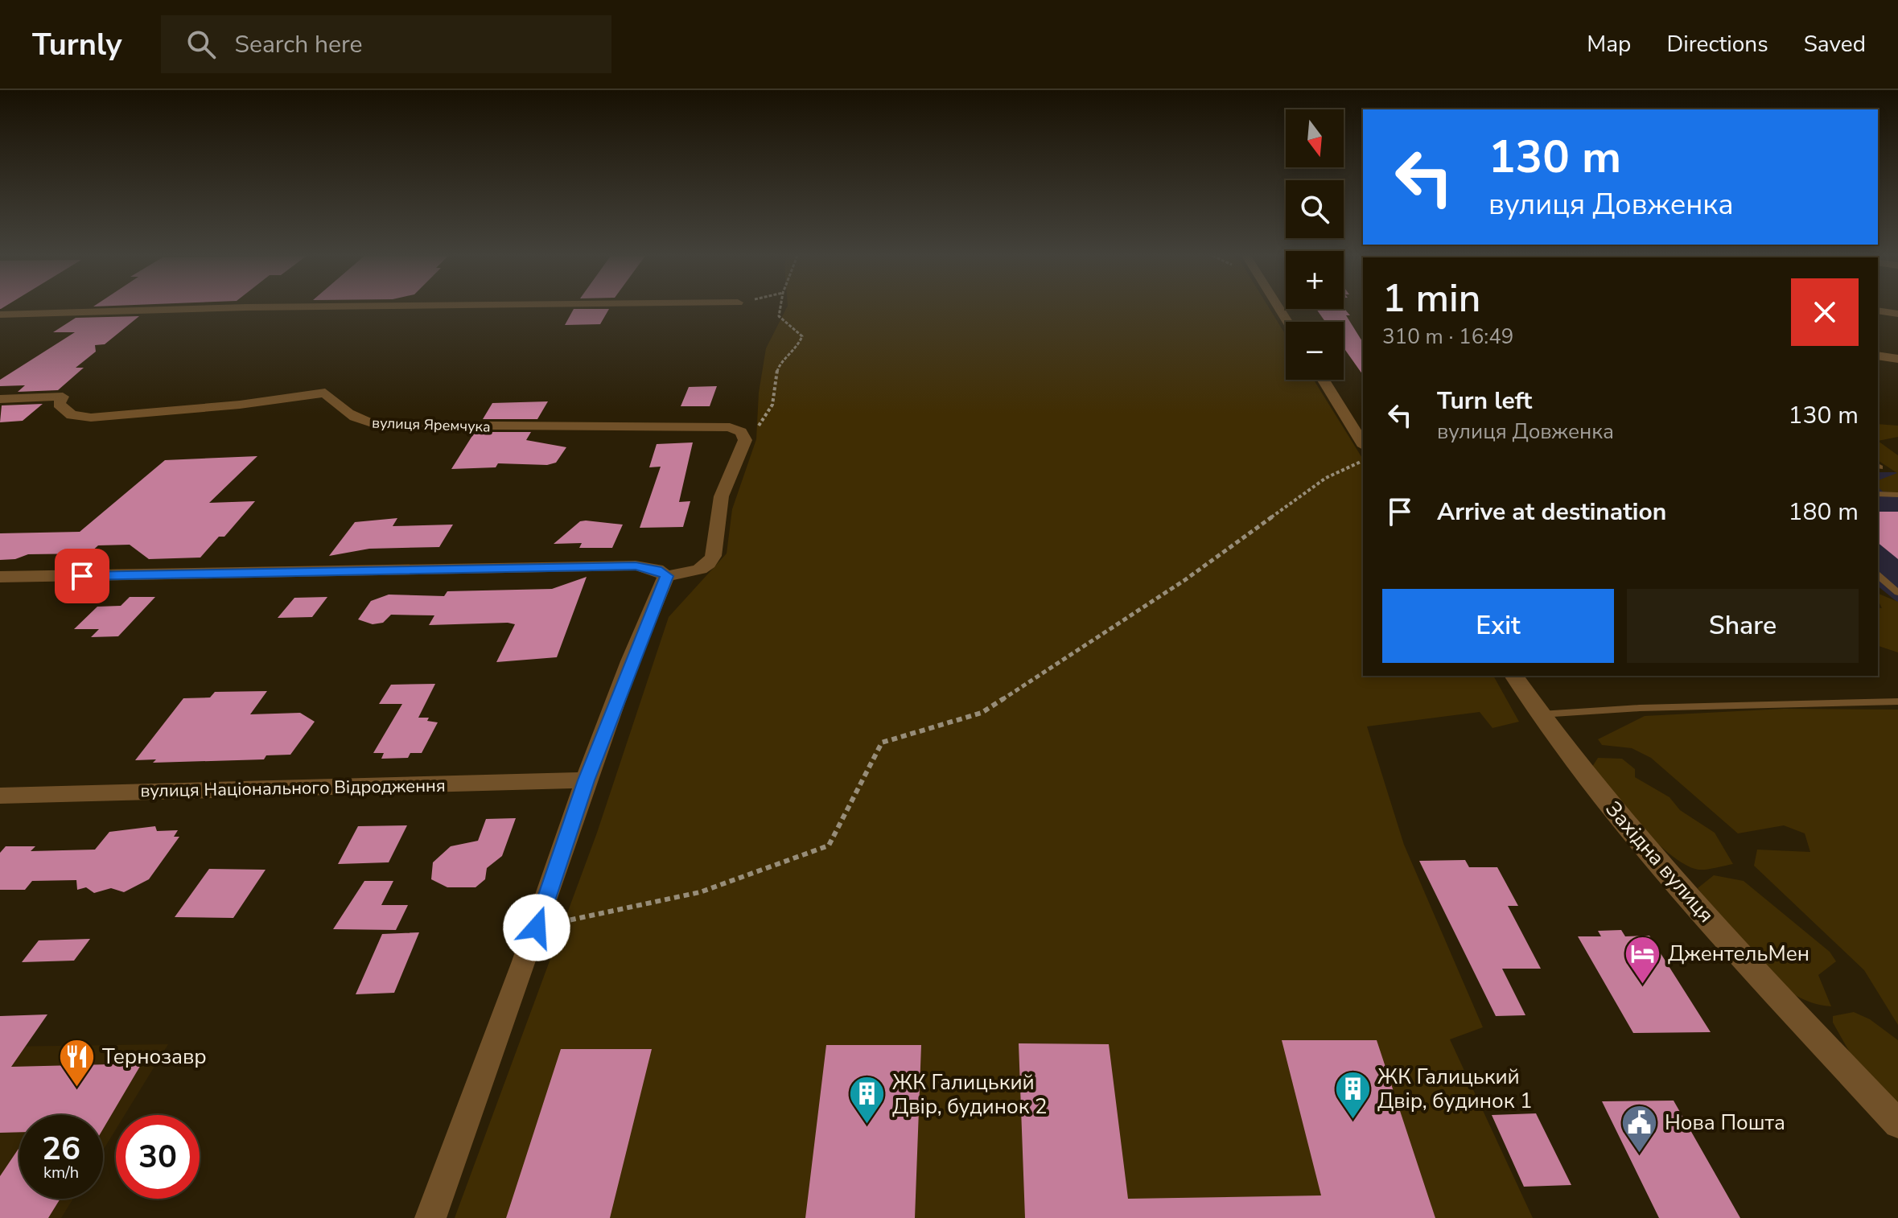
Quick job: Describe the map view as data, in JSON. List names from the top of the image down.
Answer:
{
  "streets": {
    "street": ["вулиця Яремчука", "вулиця Національного Відродження", "Західна вулиця"]
  },
  "places": {
    "hotel": ["ДжентельМен"],
    "restaurant": ["Тернозавр"],
    "building": ["ЖК Галицький Двір, будинок 1", "ЖК Галицький Двір, будинок 2"],
    "public building": ["Нова Пошта"]
  },
  "north": "bottom",
  "page": {
    "header": "Turnly",
    "search": "Search here",
    "nav": ["Map", "Directions", "Saved"],
    "map_buttons": ["+", "−"],
    "turn": ["130 m", "вулиця Довженка"],
    "heading": ["1 min", "310 m · 16:49"],
    "list": [
      {
        "name": "Turn left",
        "note": "вулиця Довженка",
        "value": "130 m"
      },
      {
        "name": "Arrive at destination",
        "value": "180 m"
      }
    ],
    "buttons": ["Exit", "Share"],
    "speed": "26 km/h",
    "limit": "30"
  }
}
